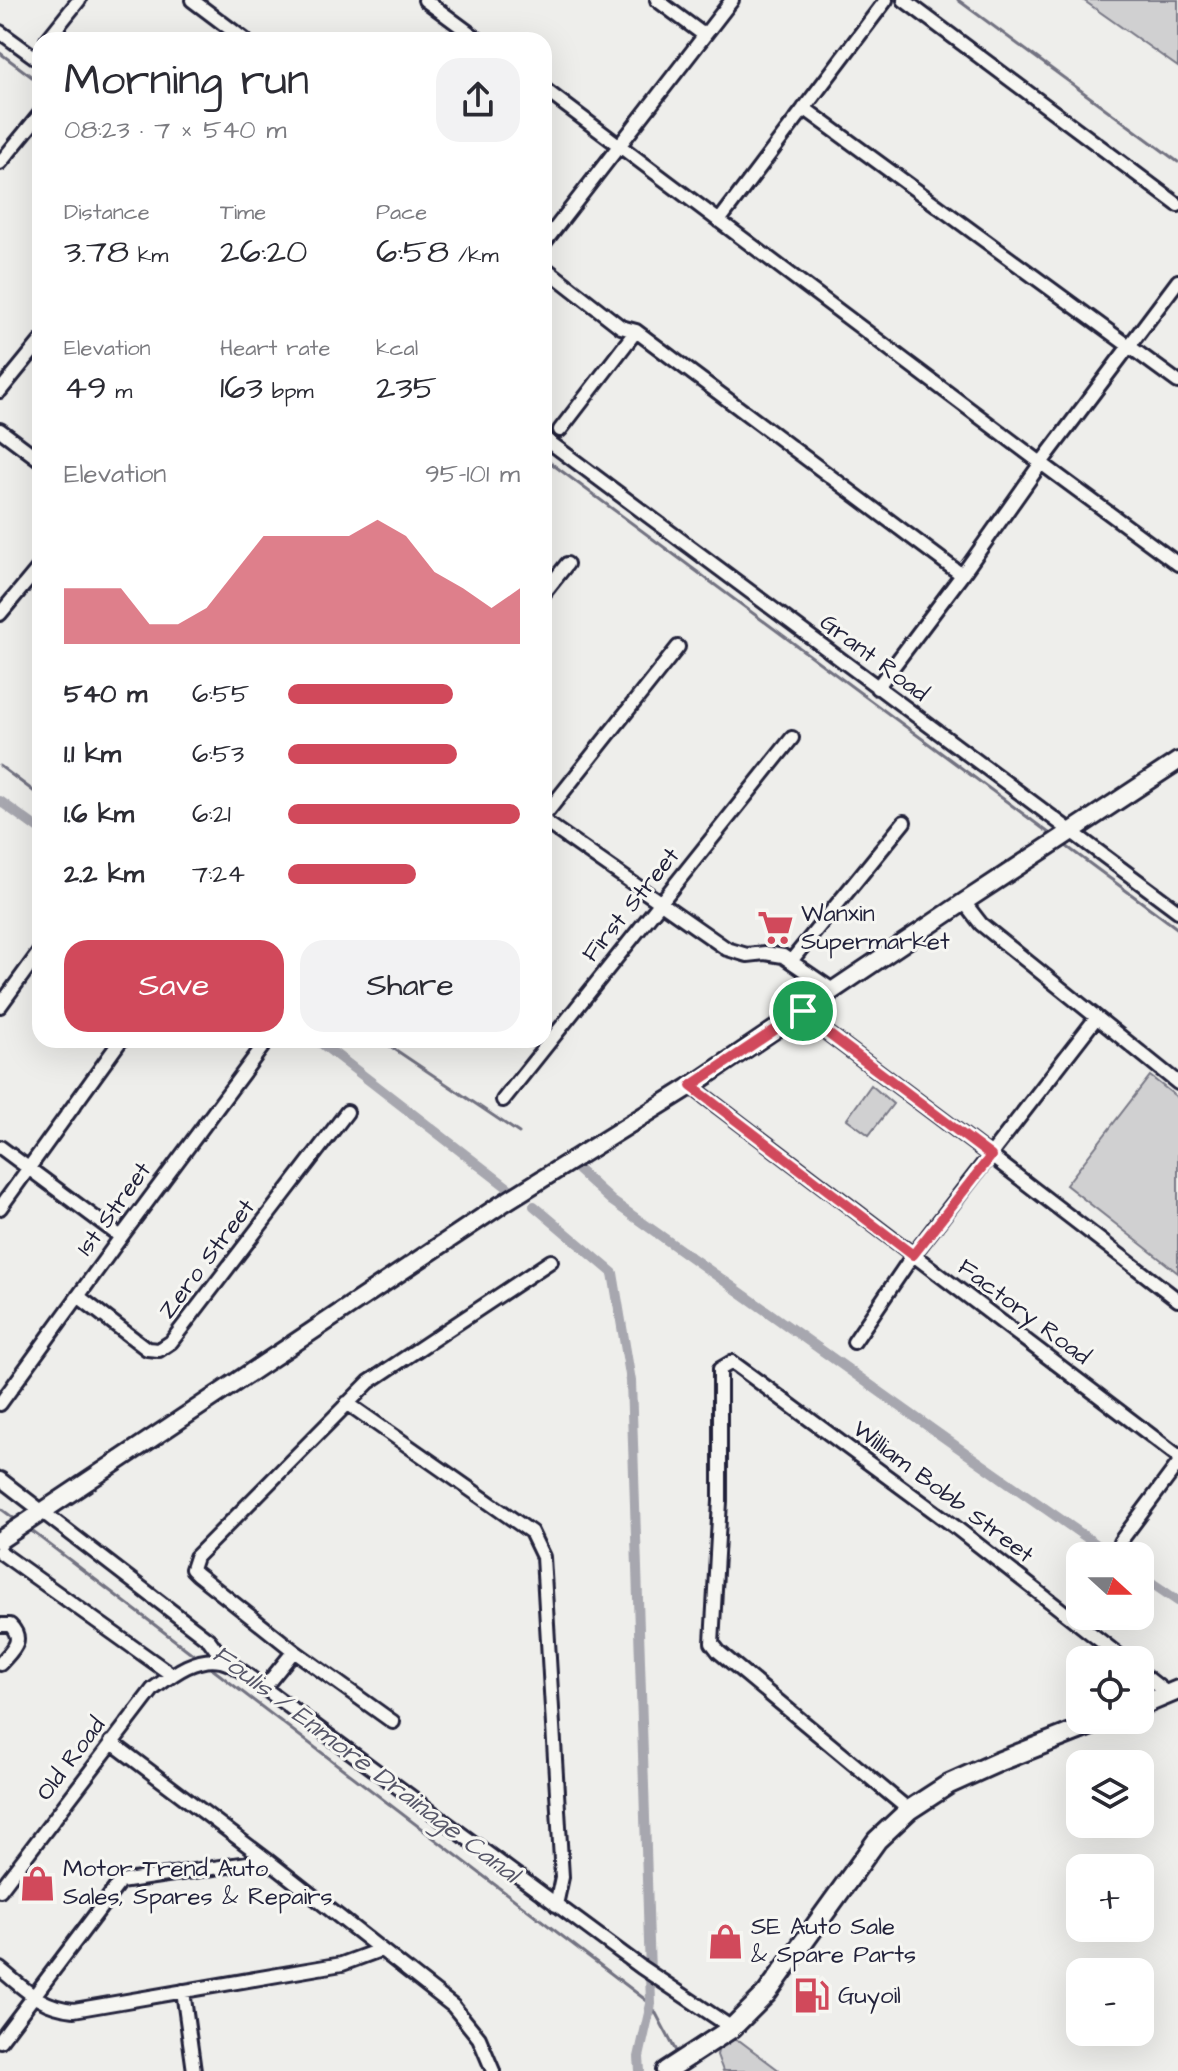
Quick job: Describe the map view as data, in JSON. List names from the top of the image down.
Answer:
{
  "streets": {
    "street": [
      "Grant Road",
      "First Street",
      "1st Street",
      "Zero Street",
      "Factory Road",
      "William Bobb Street",
      "Old Road"
    ]
  },
  "crossings": [
    ["1st Street", "Zero Street"]
  ],
  "water": ["Foulis / Enmore Drainage Canal"],
  "places": {
    "supermarket": ["Wanxin Supermarket"],
    "shop": ["Motor Trend Auto Sales, Spares & Repairs", "SE Auto Sale & Spare Parts"],
    "fuel station": ["Guyoil"]
  },
  "north": "right",
  "page": {
    "heading": ["Morning run", "08:23 · 7 × 540 m"],
    "stats": [
      ["Distance", "3.78 km"],
      ["Time", "26:20"],
      ["Pace", "6:58 /km"],
      ["Elevation", "49 m"],
      ["Heart rate", "163 bpm"],
      ["kcal", "235"]
    ],
    "chart": ["Elevation", "95–101 m"],
    "list": [
      {
        "name": "540 m",
        "note": "6:55"
      },
      {
        "name": "1.1 km",
        "note": "6:53"
      },
      {
        "name": "1.6 km",
        "note": "6:21"
      },
      {
        "name": "2.2 km",
        "note": "7:24"
      }
    ],
    "buttons": ["Save", "Share"],
    "map_buttons": ["+", "−"]
  }
}
